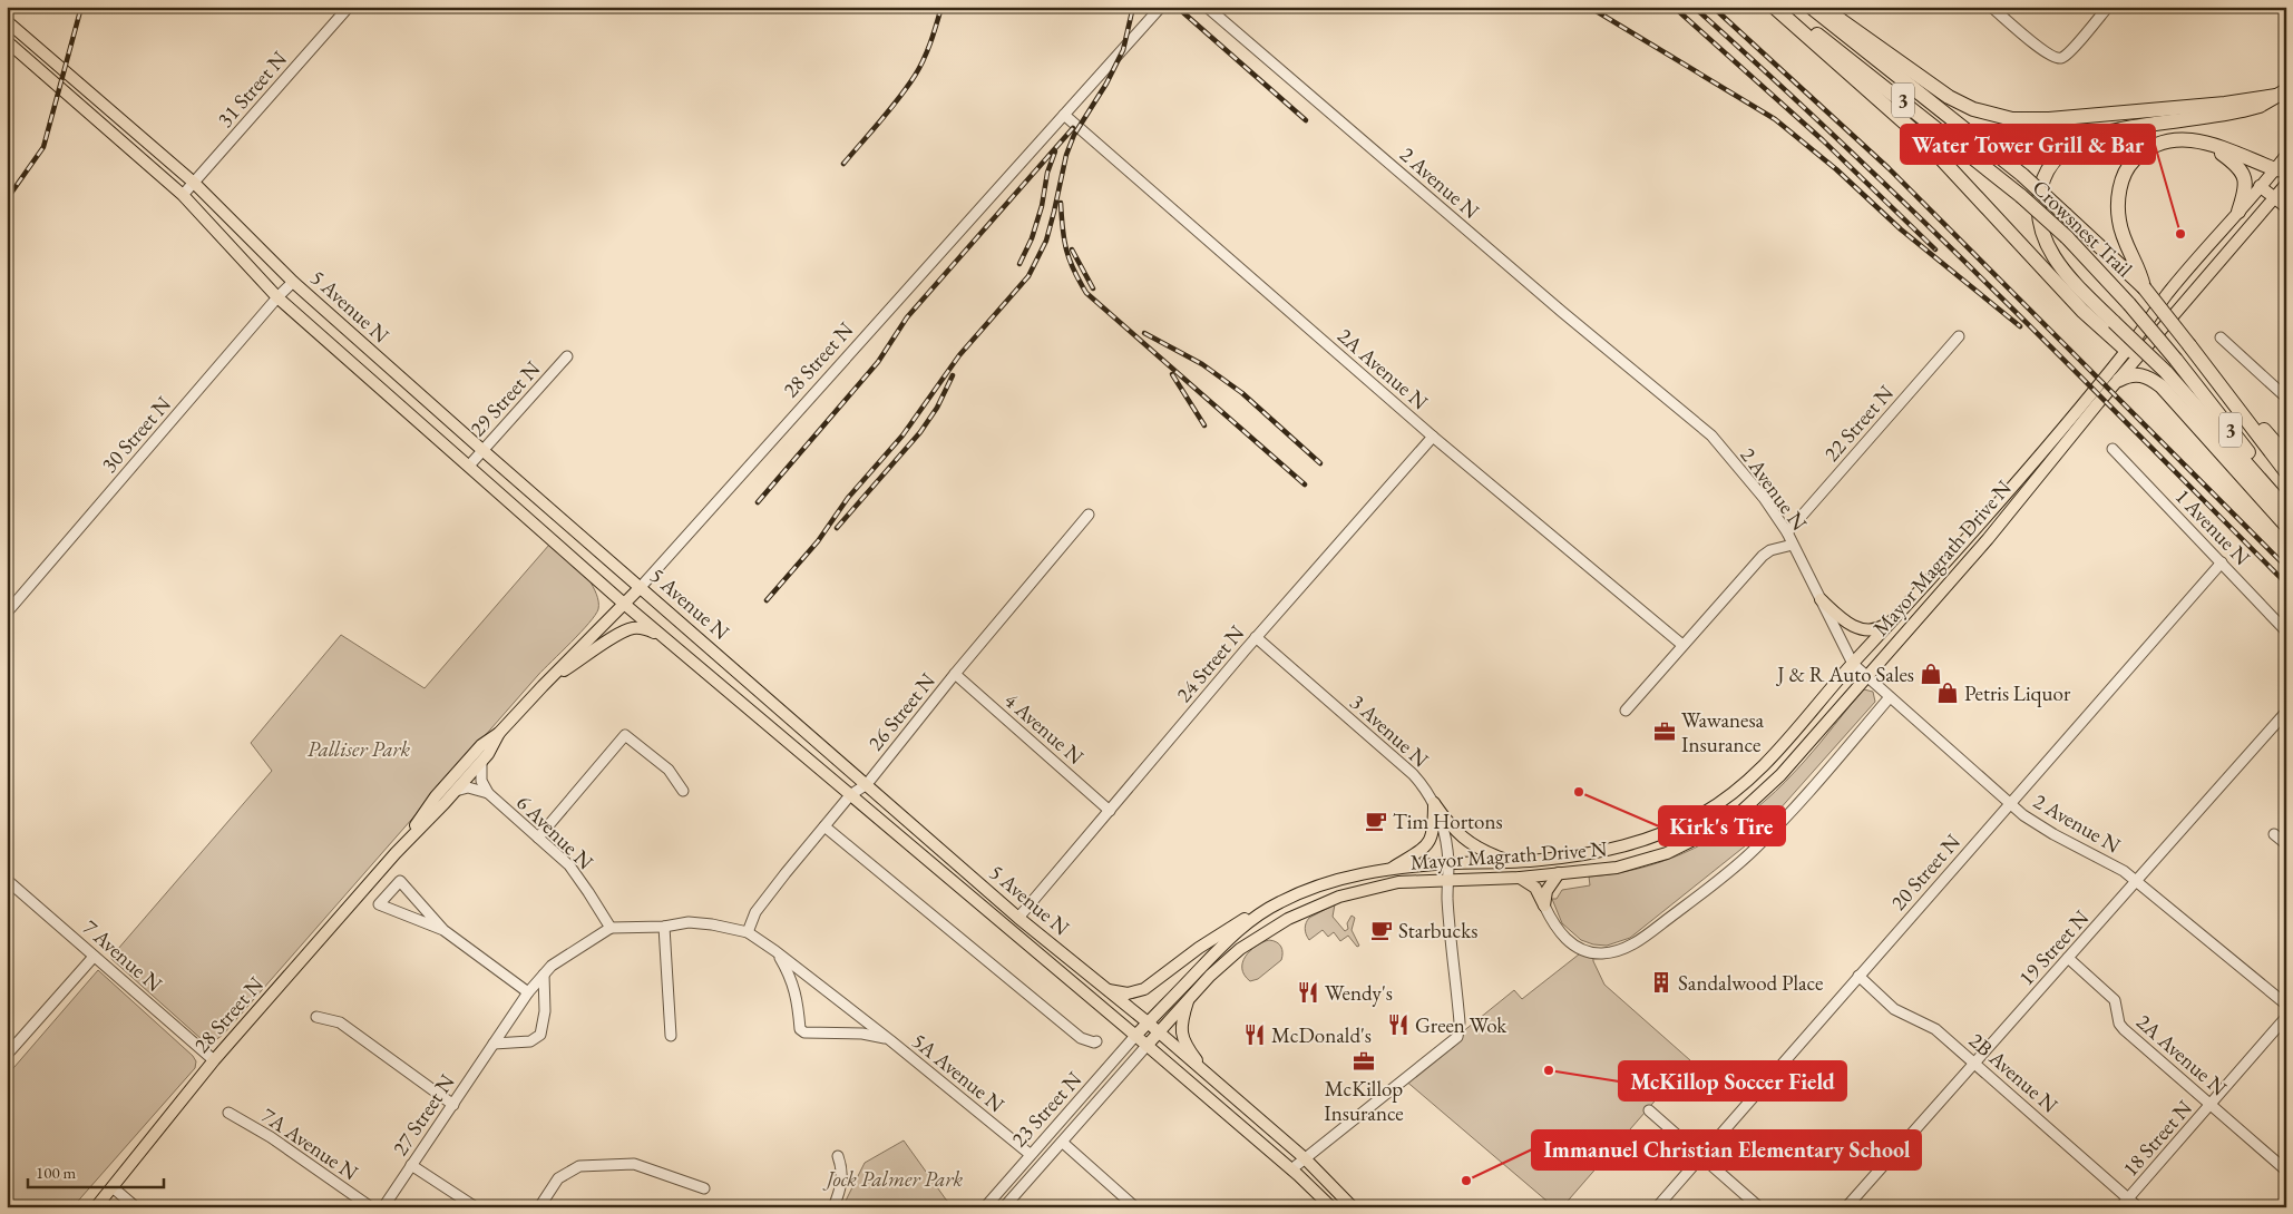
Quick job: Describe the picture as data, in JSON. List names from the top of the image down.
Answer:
{
  "streets": {
    "highway": ["3", "Crowsnest Trail"],
    "main road": ["5 Avenue N", "28 Street N", "Mayor Magrath Drive N"],
    "street": [
      "31 Street N",
      "2 Avenue N",
      "2A Avenue N",
      "29 Street N",
      "22 Street N",
      "30 Street N",
      "1 Avenue N",
      "24 Street N",
      "26 Street N",
      "4 Avenue N",
      "3 Avenue N",
      "6 Avenue N",
      "20 Street N",
      "19 Street N",
      "7 Avenue N",
      "5A Avenue N",
      "2B Avenue N",
      "23 Street N",
      "27 Street N",
      "18 Street N",
      "7A Avenue N"
    ]
  },
  "crossings": [
    ["31 Street N", "5 Avenue N"],
    ["2 Avenue N", "22 Street N"],
    ["2 Avenue N", "Mayor Magrath Drive N"],
    ["2 Avenue N", "20 Street N"],
    ["2 Avenue N", "19 Street N"],
    ["5 Avenue N", "28 Street N"],
    ["5 Avenue N", "29 Street N"],
    ["5 Avenue N", "30 Street N"],
    ["5 Avenue N", "Mayor Magrath Drive N"],
    ["5 Avenue N", "24 Street N"],
    ["5 Avenue N", "26 Street N"],
    ["5 Avenue N", "3 Avenue N"],
    ["5 Avenue N", "23 Street N"],
    ["28 Street N", "2A Avenue N"],
    ["28 Street N", "6 Avenue N"],
    ["28 Street N", "7 Avenue N"],
    ["2A Avenue N", "24 Street N"],
    ["2A Avenue N", "19 Street N"],
    ["2A Avenue N", "18 Street N"],
    ["1 Avenue N", "20 Street N"],
    ["Mayor Magrath Drive N", "3 Avenue N"],
    ["Mayor Magrath Drive N", "23 Street N"],
    ["24 Street N", "4 Avenue N"],
    ["24 Street N", "3 Avenue N"],
    ["26 Street N", "4 Avenue N"],
    ["26 Street N", "5A Avenue N"],
    ["6 Avenue N", "5A Avenue N"],
    ["6 Avenue N", "27 Street N"],
    ["20 Street N", "2B Avenue N"],
    ["19 Street N", "2B Avenue N"],
    ["5A Avenue N", "23 Street N"],
    ["5A Avenue N", "27 Street N"],
    ["2B Avenue N", "18 Street N"]
  ],
  "parks": ["Palliser Park", "Jock Palmer Park"],
  "places": {
    "other": [
      "Water Tower Grill & Bar",
      "Kirk's Tire",
      "McKillop Soccer Field",
      "Immanuel Christian Elementary School"
    ],
    "shop": ["J & R Auto Sales", "Petris Liquor"],
    "office": ["Wawanesa Insurance", "McKillop Insurance"],
    "cafe": ["Tim Hortons", "Starbucks"],
    "building": ["Sandalwood Place"],
    "restaurant": ["Wendy's", "Green Wok", "McDonald's"]
  },
  "scale_bar": "100 m"
}
